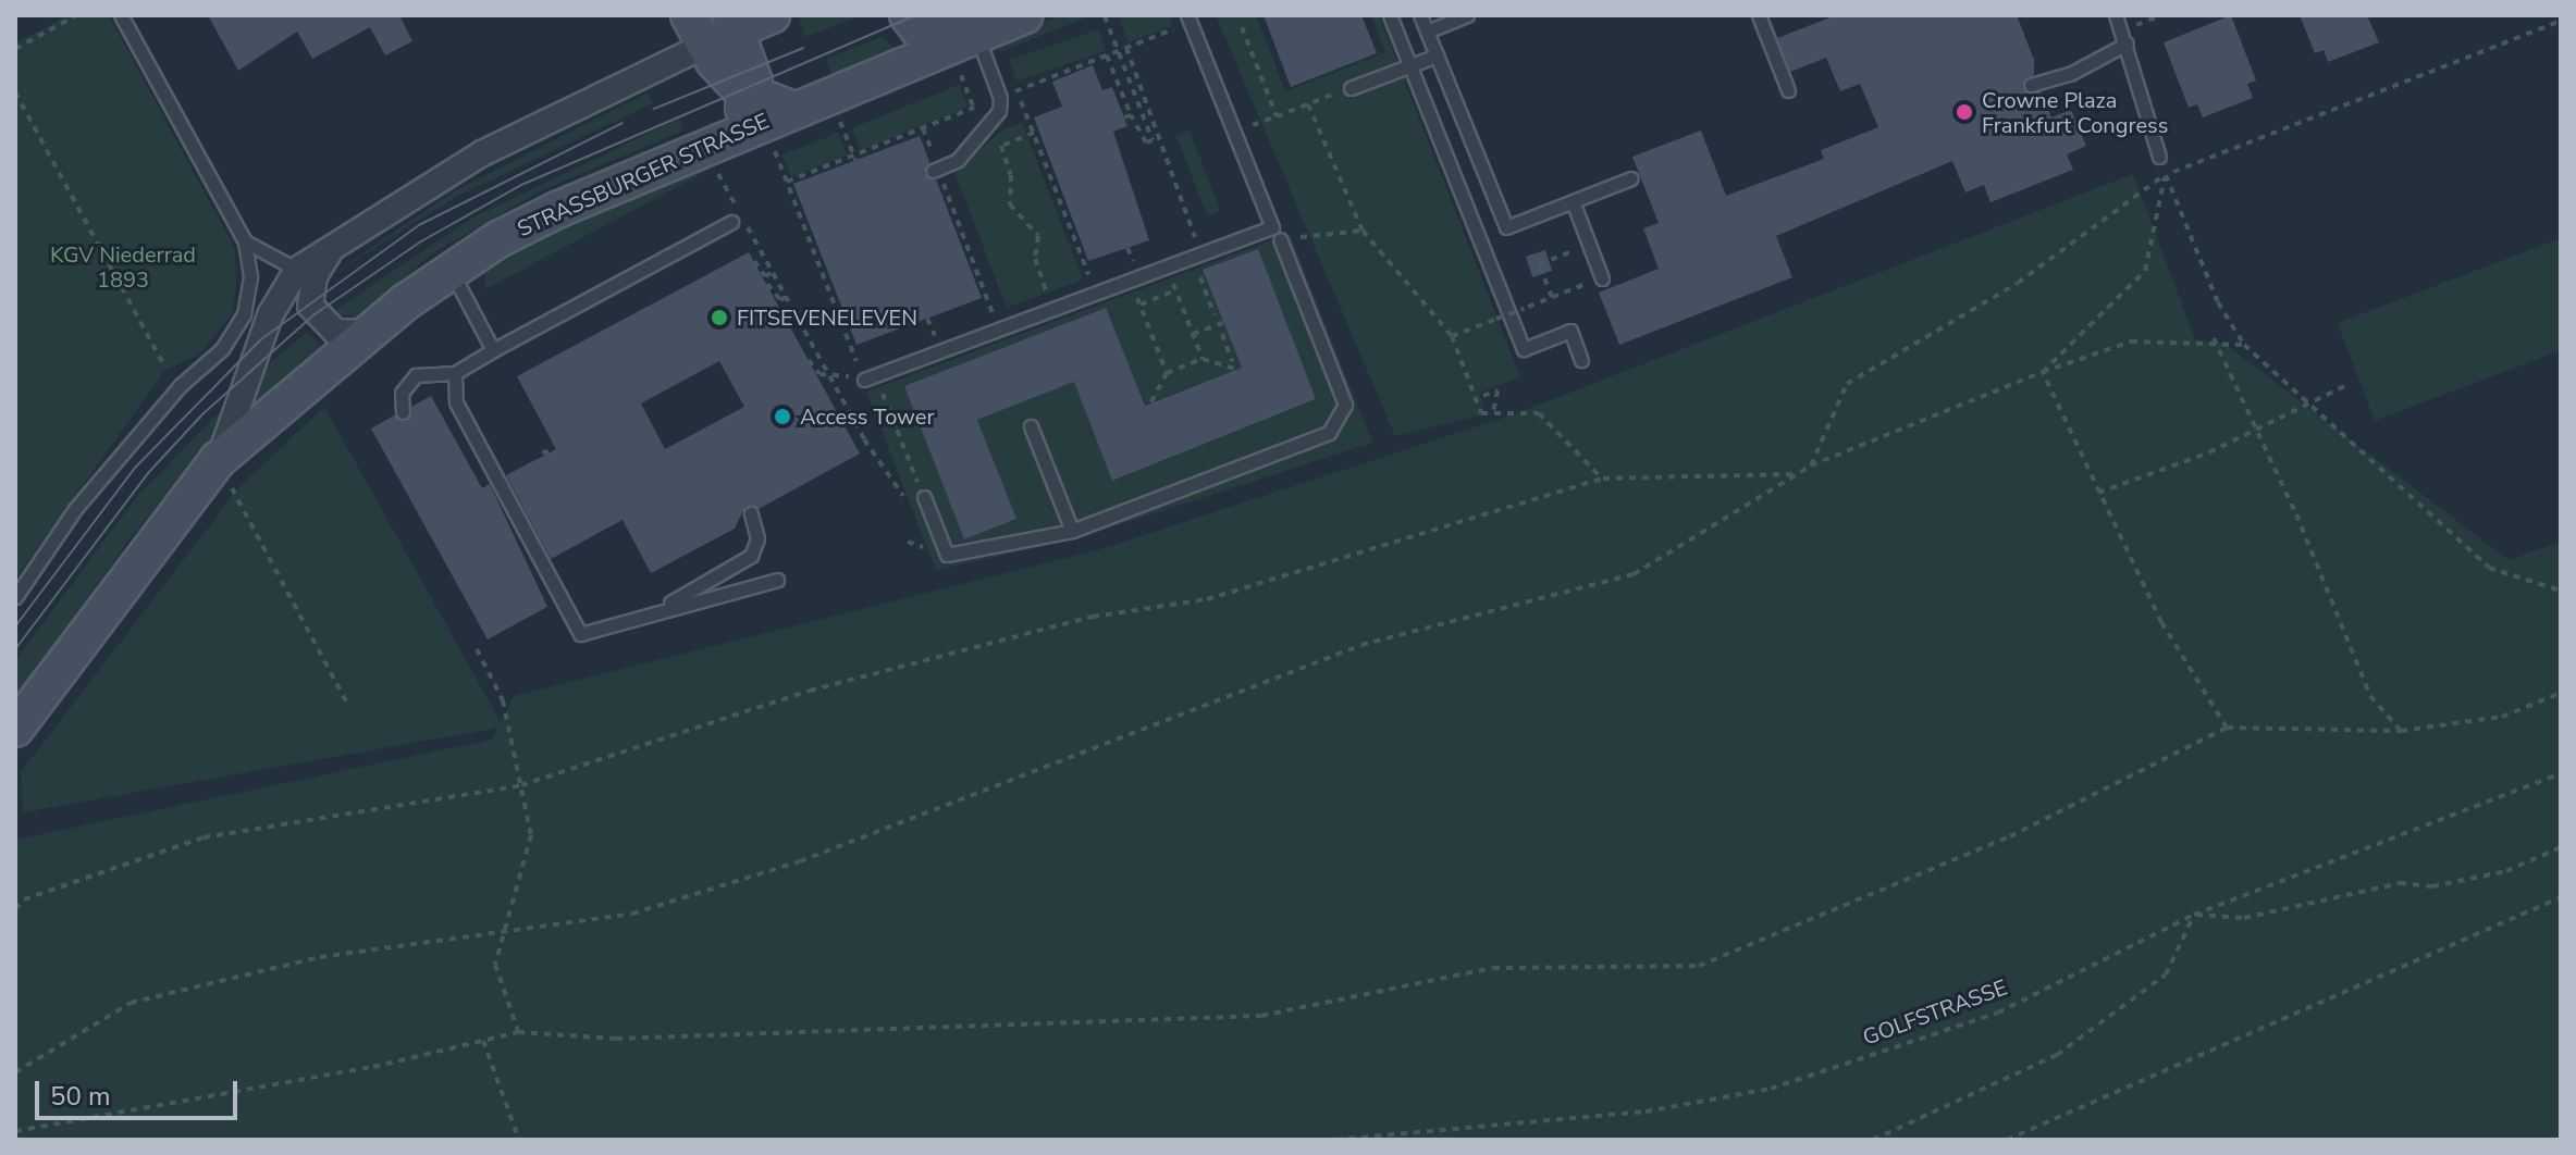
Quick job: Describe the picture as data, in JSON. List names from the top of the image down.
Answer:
{
  "streets": {
    "main road": ["STRASSBURGER STRASSE"],
    "path": ["GOLFSTRASSE"]
  },
  "parks": ["KGV Niederrad 1893"],
  "places": ["Crowne Plaza Frankfurt Congress", "FITSEVENELEVEN", "Access Tower"],
  "scale_bar": "50 m"
}
